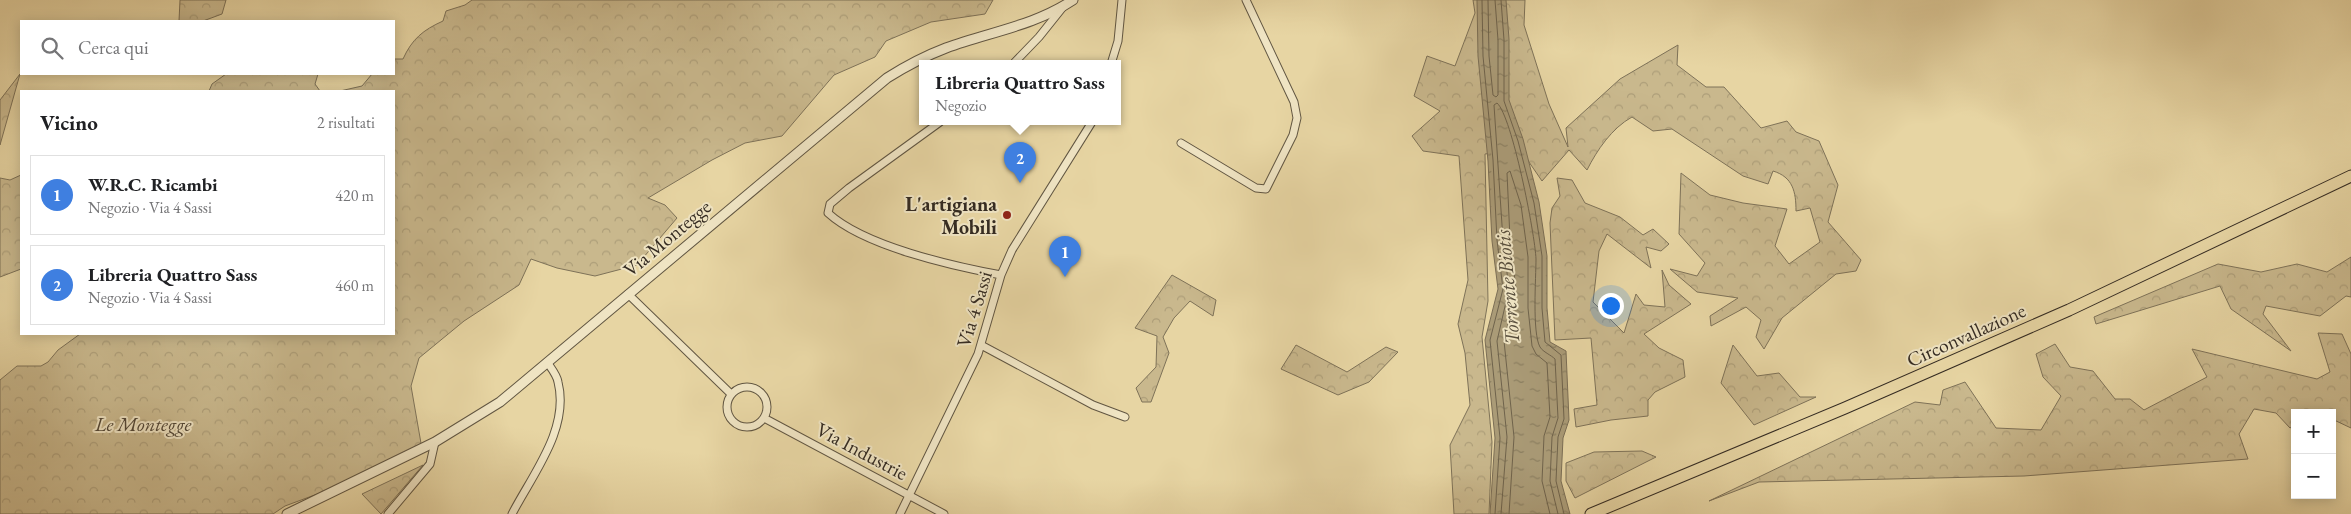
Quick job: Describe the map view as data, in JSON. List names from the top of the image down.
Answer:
{
  "streets": {
    "highway": ["Circonvallazione"],
    "street": ["Via Montegge", "Via 4 Sassi", "Via Industrie"]
  },
  "crossings": [
    ["Via 4 Sassi", "Via Industrie"]
  ],
  "water": ["Torrente Biotis"],
  "parks": ["Le Montegge"],
  "places": ["L'artigiana Mobili"],
  "page": {
    "search": "Cerca qui",
    "popup": ["Libreria Quattro Sass", "Negozio"],
    "heading": ["Vicino", "2 risultati"],
    "pins": ["2", "1"],
    "list": [
      {
        "mark": "1",
        "name": "W.R.C. Ricambi",
        "note": "Negozio · Via 4 Sassi",
        "value": "420 m"
      },
      {
        "mark": "2",
        "name": "Libreria Quattro Sass",
        "note": "Negozio · Via 4 Sassi",
        "value": "460 m"
      }
    ],
    "map_buttons": ["+", "−"]
  }
}
